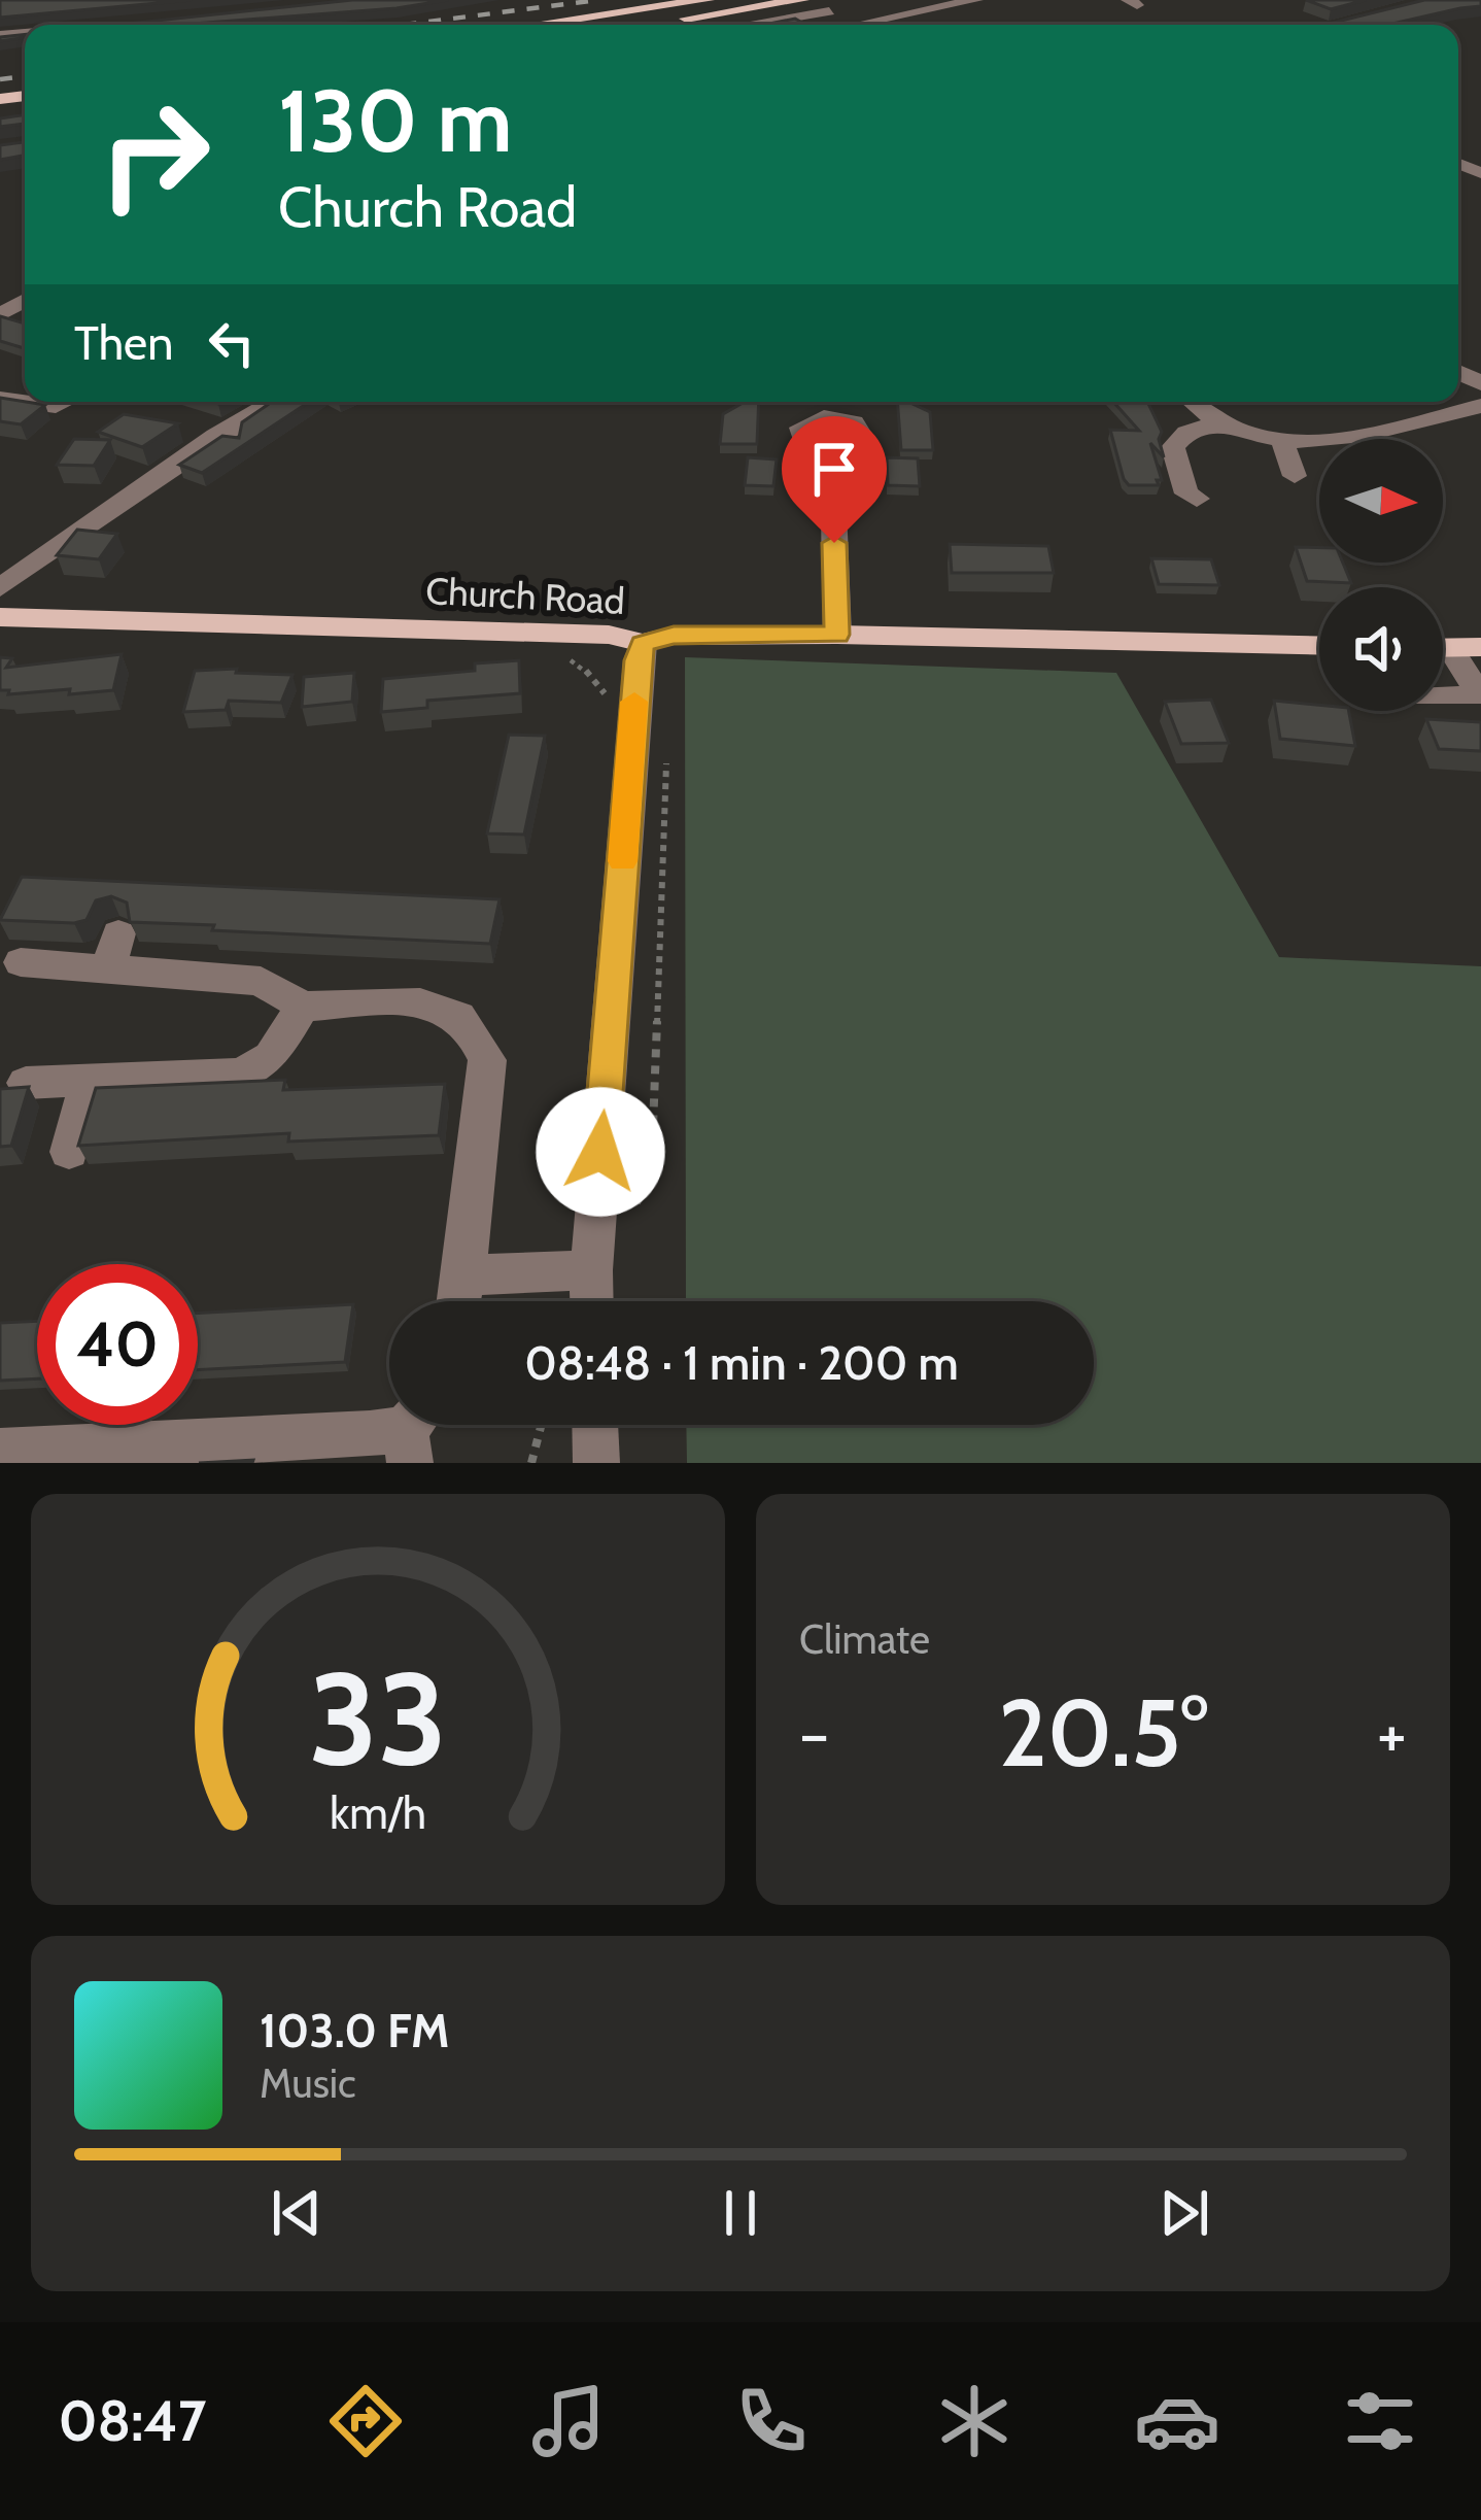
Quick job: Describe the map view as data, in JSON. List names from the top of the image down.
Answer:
{
  "streets": {
    "main road": ["Church Road"]
  },
  "north": "right",
  "page": {
    "turn": ["130 m", "Church Road"],
    "then": "Then",
    "limit": "40",
    "trip": "08:48 · 1 min · 200 m",
    "tile": "Climate",
    "heat": ["−", "20.5°", "+"],
    "song": ["103.0 FM", "Music"],
    "tabs": "08:47",
    "gauge": ["33", "km/h"]
  }
}
